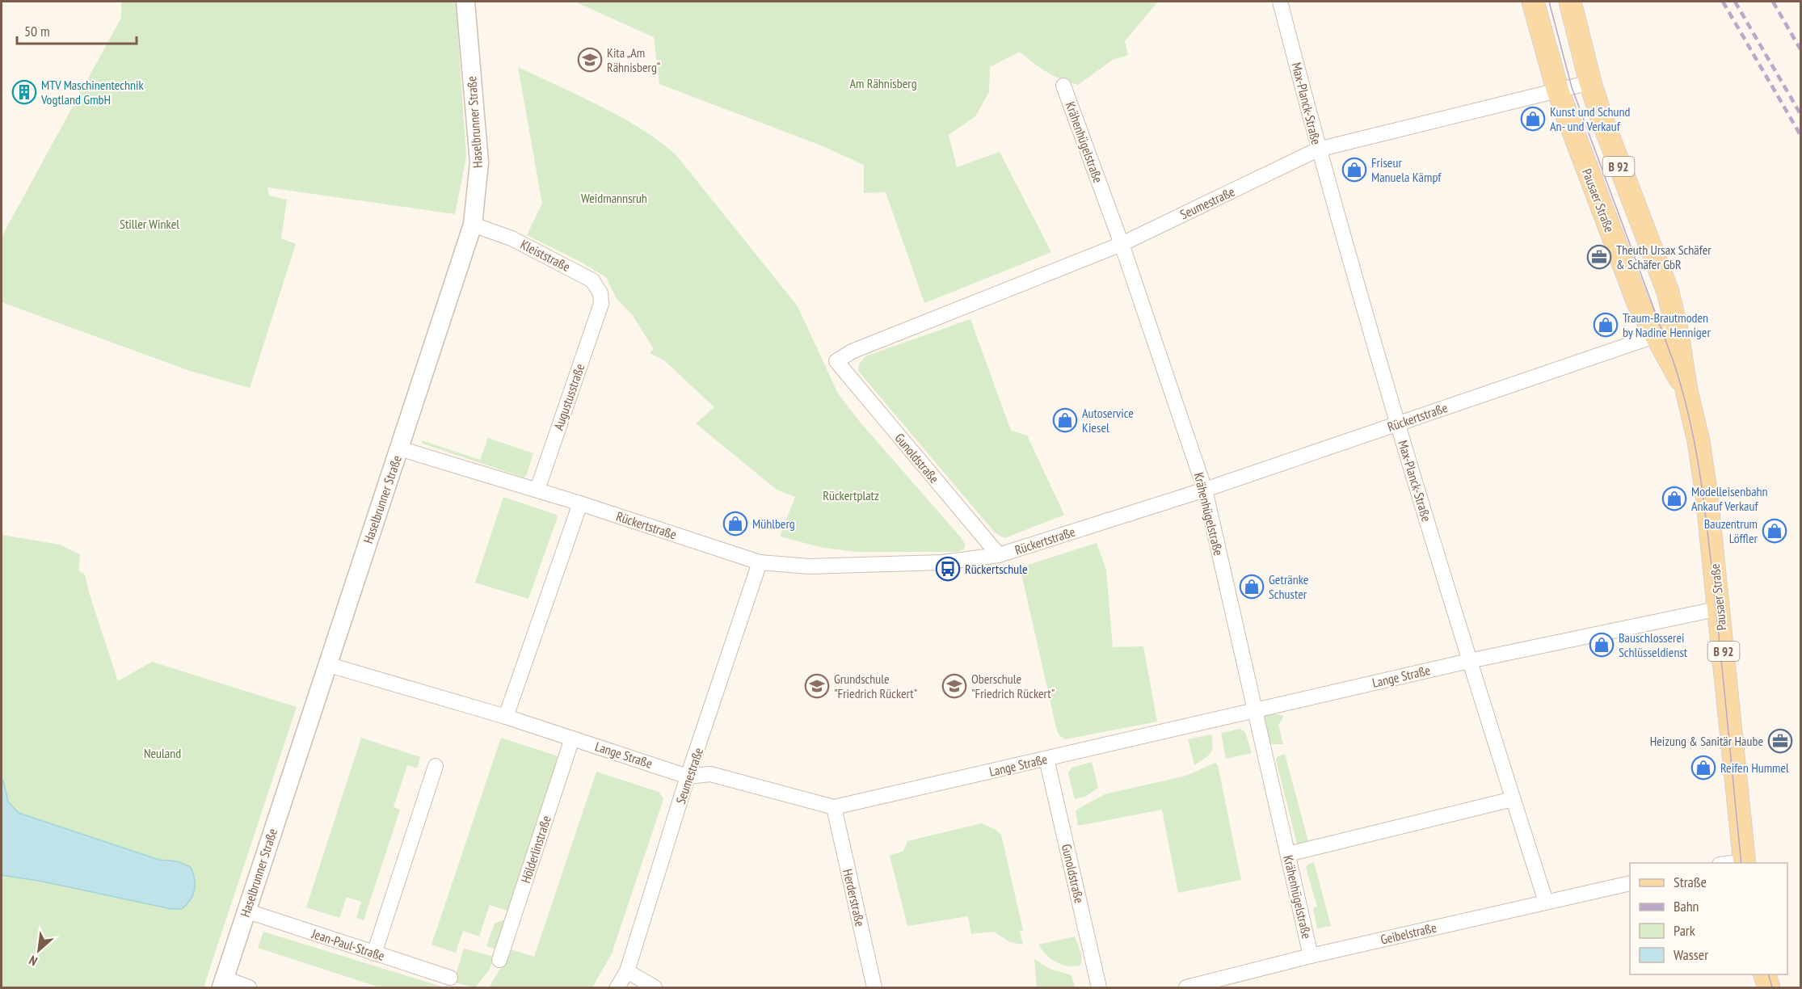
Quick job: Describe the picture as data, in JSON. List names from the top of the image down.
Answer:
{
  "streets": {
    "main road": ["B 92", "Pausaer Straße"],
    "street": [
      "Max-Planck-Straße",
      "Haselbrunner Straße",
      "Krähenhügelstraße",
      "Seumestraße",
      "Kleiststraße",
      "Augustusstraße",
      "Rückertstraße",
      "Gunoldstraße",
      "Lange Straße",
      "Hölderlinstraße",
      "Herderstraße",
      "Geibelstraße",
      "Jean-Paul-Straße"
    ]
  },
  "crossings": [
    ["Max-Planck-Straße", "Seumestraße"],
    ["Max-Planck-Straße", "Rückertstraße"],
    ["Max-Planck-Straße", "Lange Straße"],
    ["Max-Planck-Straße", "Geibelstraße"],
    ["Haselbrunner Straße", "Kleiststraße"],
    ["Haselbrunner Straße", "Rückertstraße"],
    ["Haselbrunner Straße", "Lange Straße"],
    ["Haselbrunner Straße", "Jean-Paul-Straße"],
    ["Krähenhügelstraße", "Seumestraße"],
    ["Krähenhügelstraße", "Rückertstraße"],
    ["Krähenhügelstraße", "Lange Straße"],
    ["Krähenhügelstraße", "Geibelstraße"],
    ["Pausaer Straße", "Seumestraße"],
    ["Pausaer Straße", "Rückertstraße"],
    ["Pausaer Straße", "Lange Straße"],
    ["Seumestraße", "Rückertstraße"],
    ["Seumestraße", "Gunoldstraße"],
    ["Seumestraße", "Lange Straße"],
    ["Kleiststraße", "Augustusstraße"],
    ["Augustusstraße", "Rückertstraße"],
    ["Rückertstraße", "Gunoldstraße"],
    ["Gunoldstraße", "Lange Straße"],
    ["Lange Straße", "Hölderlinstraße"],
    ["Lange Straße", "Herderstraße"]
  ],
  "parks": [
    "Am Rähnisberg",
    "Weidmannsruh",
    "Stiller Winkel",
    "Rückertplatz",
    "Neuland"
  ],
  "places": {
    "school or university": ["Kita „Am Rähnisberg“", "Grundschule \"Friedrich Rückert\"", "Oberschule \"Friedrich Rückert\""],
    "building": ["MTV Maschinentechnik Vogtland GmbH"],
    "shop": [
      "Kunst und Schund An- und Verkauf",
      "Friseur Manuela Kämpf",
      "Traum-Brautmoden by Nadine Henniger",
      "Autoservice Kiesel",
      "Modelleisenbahn Ankauf Verkauf",
      "Mühlberg",
      "Bauzentrum Löffler",
      "Getränke Schuster",
      "Bauschlosserei Schlüsseldienst",
      "Reifen Hummel"
    ],
    "office": ["Theuth Ursax Schäfer & Schäfer GbR", "Heizung & Sanitär Haube"],
    "bus stop": ["Rückertschule"]
  },
  "legend": [
    "Straße",
    "Bahn",
    "Park",
    "Wasser"
  ],
  "scale_bar": "50 m",
  "north": "bottom left"
}
